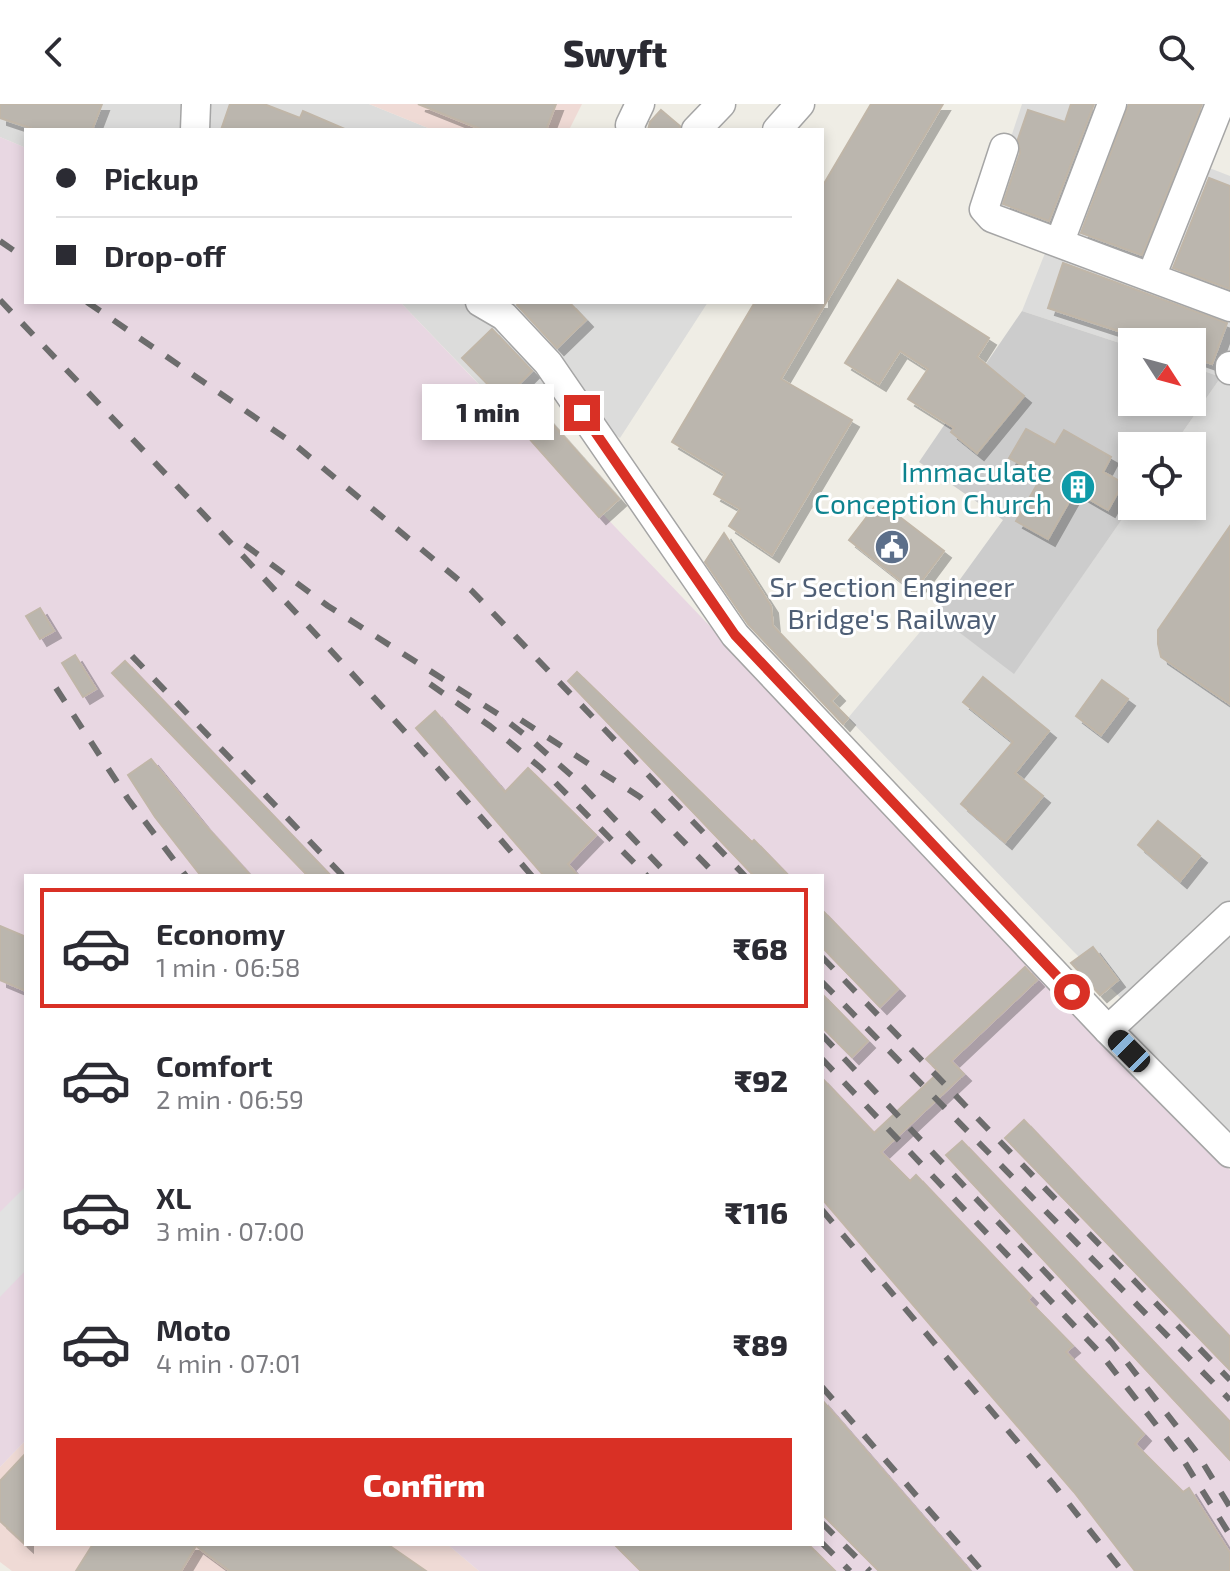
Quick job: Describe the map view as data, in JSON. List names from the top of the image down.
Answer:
{
  "places": {
    "building": ["Immaculate Conception Church"],
    "public building": ["Sr Section Engineer Bridge's Railway"]
  },
  "north": "bottom right",
  "page": {
    "header": "Swyft",
    "banner": ["Pickup", "Drop-off"],
    "bubble": "1 min",
    "list": [
      {
        "name": "Economy",
        "note": "1 min · 06:58",
        "value": "₹68"
      },
      {
        "name": "Comfort",
        "note": "2 min · 06:59",
        "value": "₹92"
      },
      {
        "name": "XL",
        "note": "3 min · 07:00",
        "value": "₹116"
      },
      {
        "name": "Moto",
        "note": "4 min · 07:01",
        "value": "₹89"
      }
    ],
    "buttons": "Confirm"
  }
}
